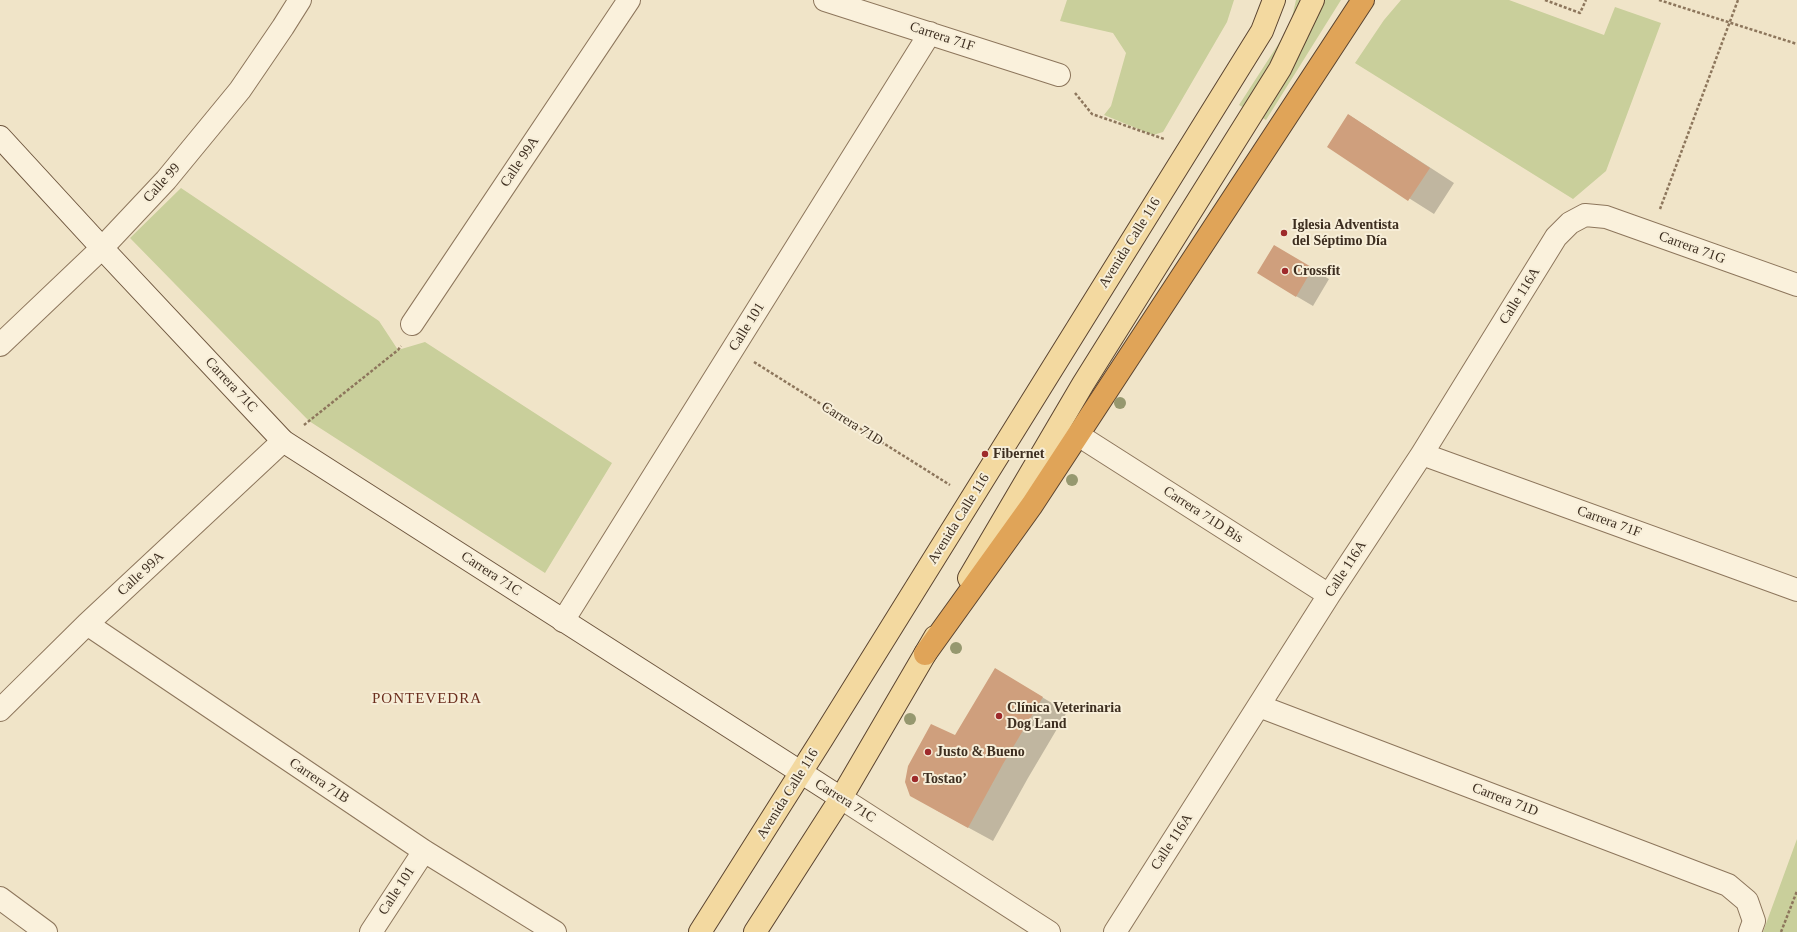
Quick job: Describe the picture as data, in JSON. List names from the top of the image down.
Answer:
{
  "streets": {
    "main road": ["Avenida Calle 116"],
    "street": [
      "Carrera 71F",
      "Calle 99A",
      "Calle 99",
      "Carrera 71G",
      "Calle 116A",
      "Calle 101",
      "Carrera 71C",
      "Carrera 71D",
      "Carrera 71D Bis",
      "Carrera 71B"
    ]
  },
  "crossings": [
    ["Carrera 71F", "Calle 116A"],
    ["Carrera 71F", "Calle 101"],
    ["Calle 99A", "Carrera 71C"],
    ["Calle 99A", "Carrera 71B"],
    ["Calle 99", "Carrera 71C"],
    ["Avenida Calle 116", "Carrera 71C"],
    ["Avenida Calle 116", "Carrera 71D"],
    ["Carrera 71G", "Calle 116A"],
    ["Calle 116A", "Carrera 71D"],
    ["Calle 116A", "Carrera 71D Bis"],
    ["Calle 101", "Carrera 71C"],
    ["Calle 101", "Carrera 71D"],
    ["Calle 101", "Carrera 71B"]
  ],
  "districts": ["PONTEVEDRA"],
  "places": [
    "Iglesia Adventista del Séptimo Día",
    "Crossfit",
    "Fibernet",
    "Clínica Veterinaria Dog Land",
    "Justo & Bueno",
    "Tostao’"
  ]
}
